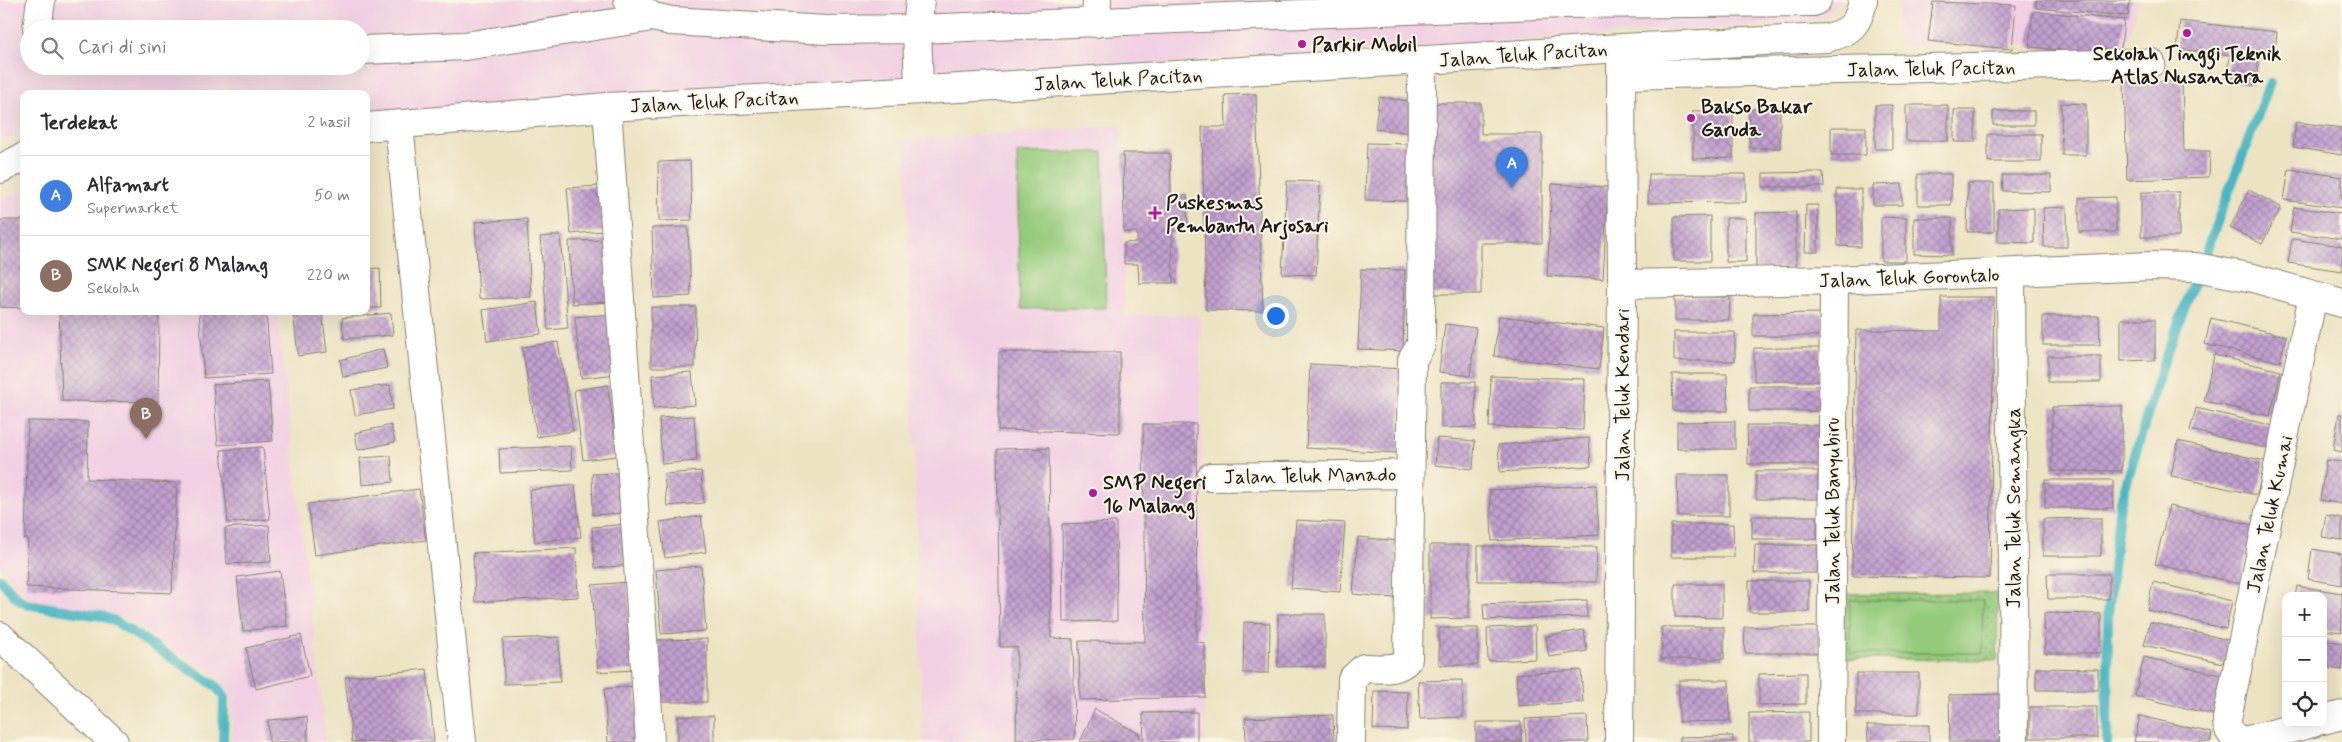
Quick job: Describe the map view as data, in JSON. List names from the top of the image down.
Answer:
{
  "streets": {
    "street": [
      "Jalan Teluk Pacitan",
      "Jalan Teluk Gorontalo",
      "Jalan Teluk Kendari",
      "Jalan Teluk Manado",
      "Jalan Teluk Semangka",
      "Jalan Teluk Banyubiru",
      "Jalan Teluk Kumai"
    ]
  },
  "crossings": [
    ["Jalan Teluk Pacitan", "Jalan Teluk Kendari"],
    ["Jalan Teluk Gorontalo", "Jalan Teluk Kendari"],
    ["Jalan Teluk Gorontalo", "Jalan Teluk Semangka"],
    ["Jalan Teluk Gorontalo", "Jalan Teluk Banyubiru"],
    ["Jalan Teluk Gorontalo", "Jalan Teluk Kumai"]
  ],
  "places": {
    "other": [
      "Sekolah Tinggi Teknik Atlas Nusantara",
      "Parkir Mobil",
      "Bakso Bakar Garuda",
      "SMP Negeri 16 Malang"
    ],
    "health": ["Puskesmas Pembantu Arjosari"]
  },
  "page": {
    "search": "Cari di sini",
    "heading": ["Terdekat", "2 hasil"],
    "pins": ["A", "B"],
    "list": [
      {
        "mark": "A",
        "name": "Alfamart",
        "note": "Supermarket",
        "value": "50 m"
      },
      {
        "mark": "B",
        "name": "SMK Negeri 8 Malang",
        "note": "Sekolah",
        "value": "220 m"
      }
    ],
    "map_buttons": ["+", "−"]
  }
}
